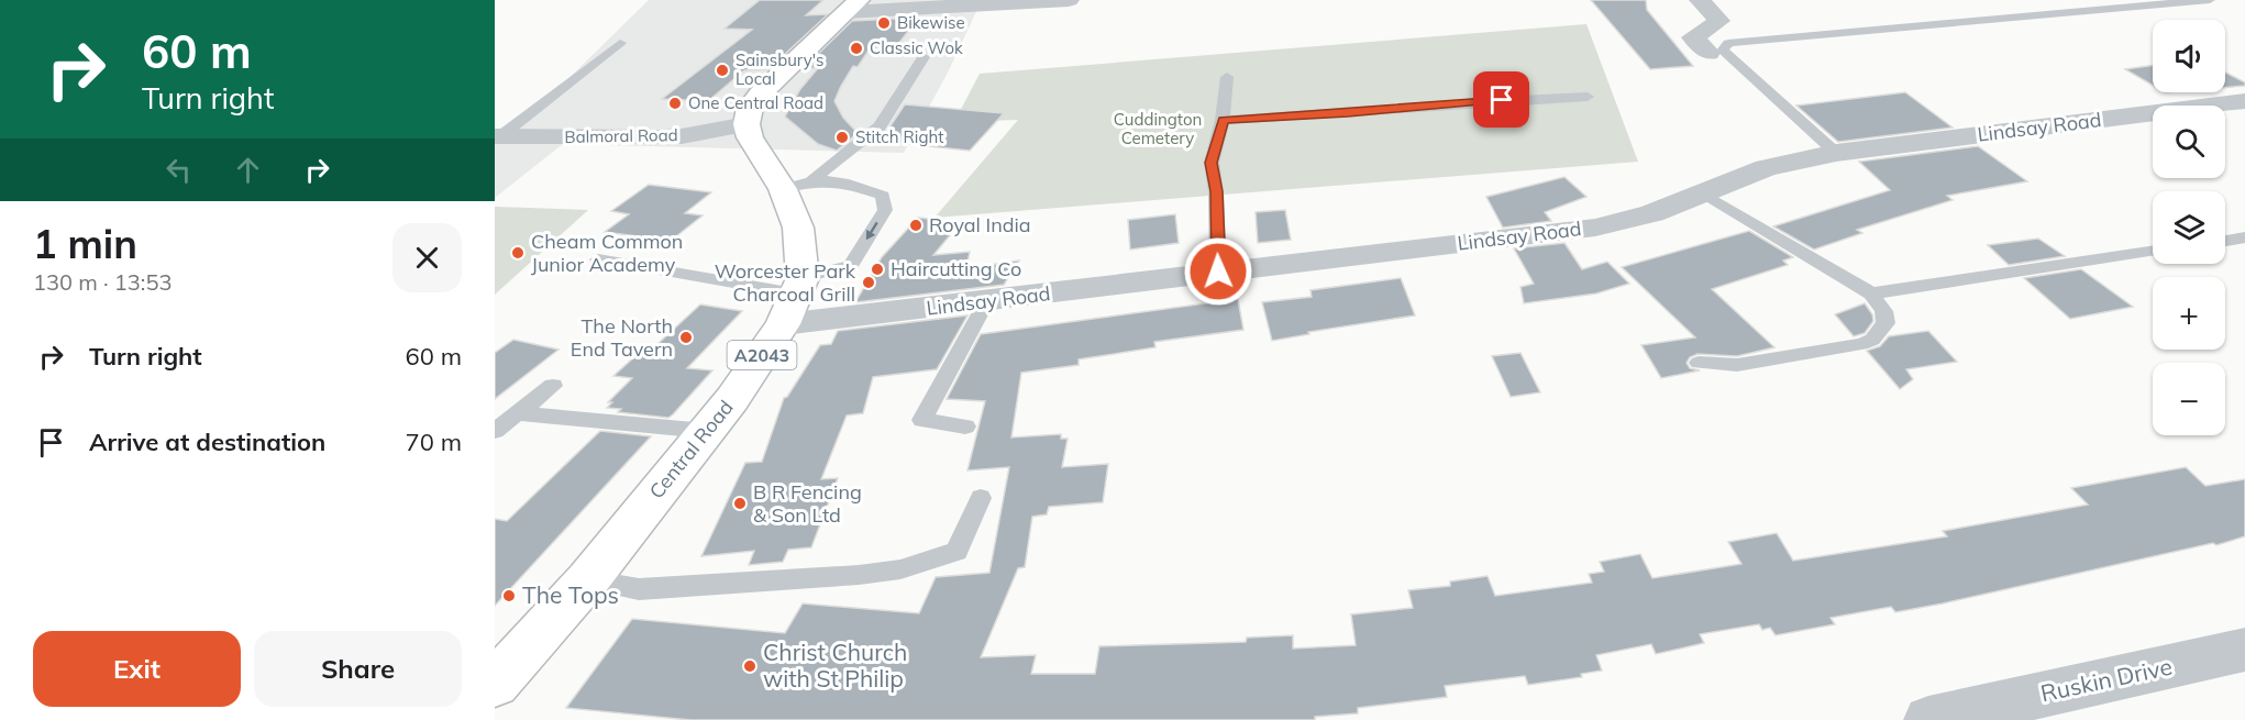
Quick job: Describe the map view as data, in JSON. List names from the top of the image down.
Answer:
{
  "streets": {
    "main road": ["A2043", "Central Road"],
    "street": ["Lindsay Road", "Balmoral Road", "Ruskin Drive"]
  },
  "crossings": [
    ["Lindsay Road", "Central Road"]
  ],
  "parks": ["Cuddington Cemetery"],
  "places": [
    "Bikewise",
    "Classic Wok",
    "Sainsbury's Local",
    "One Central Road",
    "Stitch Right",
    "Royal India",
    "Cheam Common Junior Academy",
    "Haircutting Co",
    "Worcester Park Charcoal Grill",
    "The North End Tavern",
    "B R Fencing & Son Ltd",
    "The Tops",
    "Christ Church with St Philip"
  ],
  "page": {
    "turn": ["60 m", "Turn right"],
    "map_buttons": ["+", "−"],
    "heading": ["1 min", "130 m · 13:53"],
    "list": [
      {
        "name": "Turn right",
        "value": "60 m"
      },
      {
        "name": "Arrive at destination",
        "value": "70 m"
      }
    ],
    "buttons": ["Exit", "Share"]
  }
}
